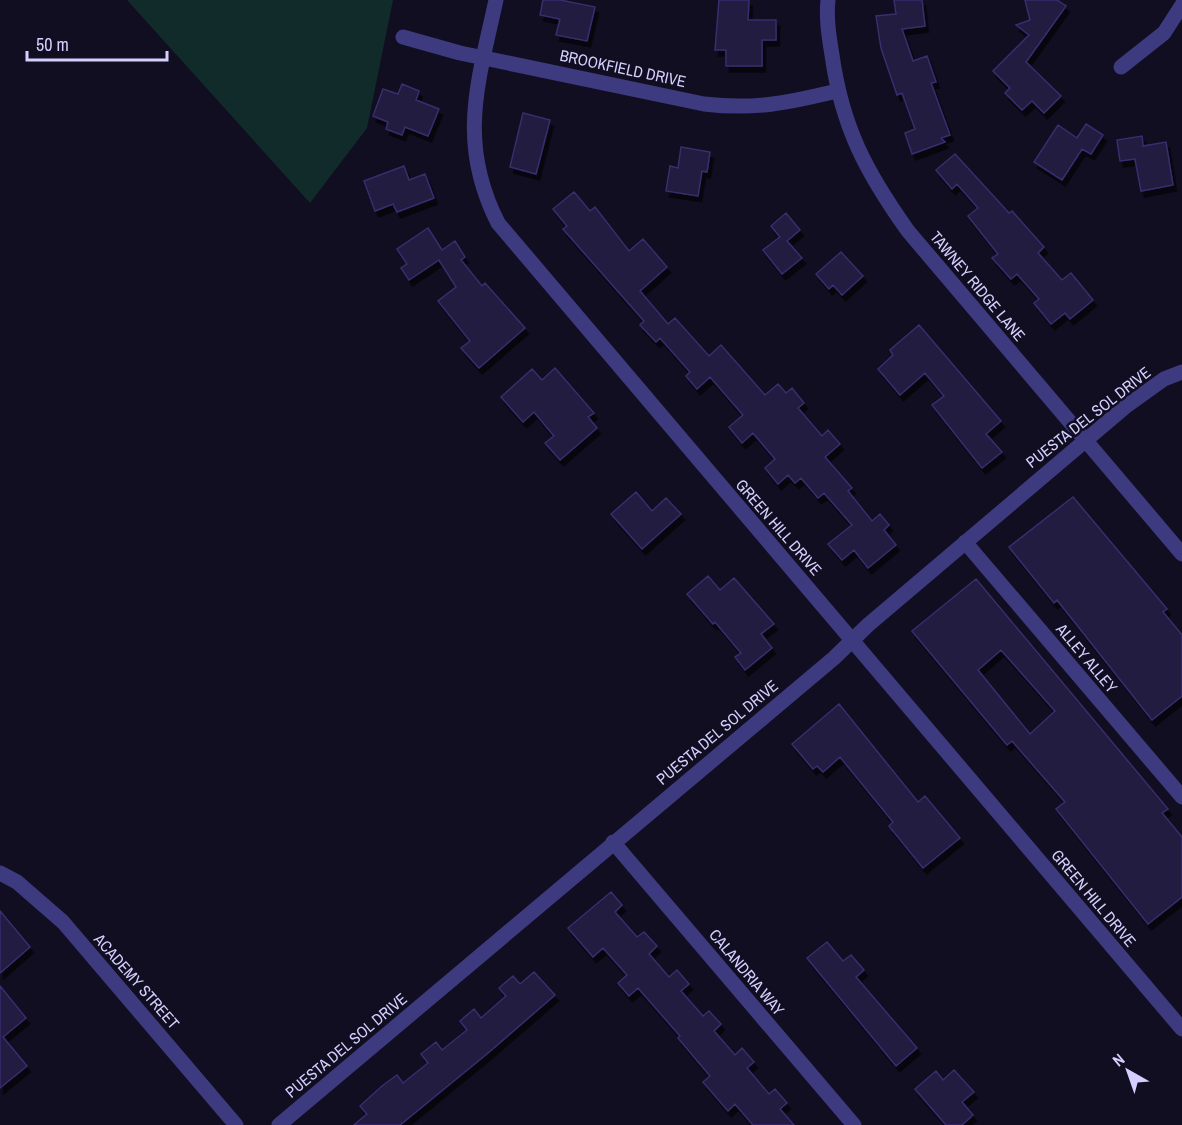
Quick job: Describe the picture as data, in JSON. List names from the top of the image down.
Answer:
{
  "streets": {
    "street": [
      "BROOKFIELD DRIVE",
      "TAWNEY RIDGE LANE",
      "PUESTA DEL SOL DRIVE",
      "GREEN HILL DRIVE",
      "ALLEY ALLEY",
      "CALANDRIA WAY",
      "ACADEMY STREET"
    ]
  },
  "crossings": [
    ["BROOKFIELD DRIVE", "TAWNEY RIDGE LANE"],
    ["BROOKFIELD DRIVE", "GREEN HILL DRIVE"],
    ["TAWNEY RIDGE LANE", "PUESTA DEL SOL DRIVE"],
    ["PUESTA DEL SOL DRIVE", "GREEN HILL DRIVE"],
    ["PUESTA DEL SOL DRIVE", "ALLEY ALLEY"],
    ["PUESTA DEL SOL DRIVE", "CALANDRIA WAY"]
  ],
  "scale_bar": "50 m",
  "north": "top left"
}
